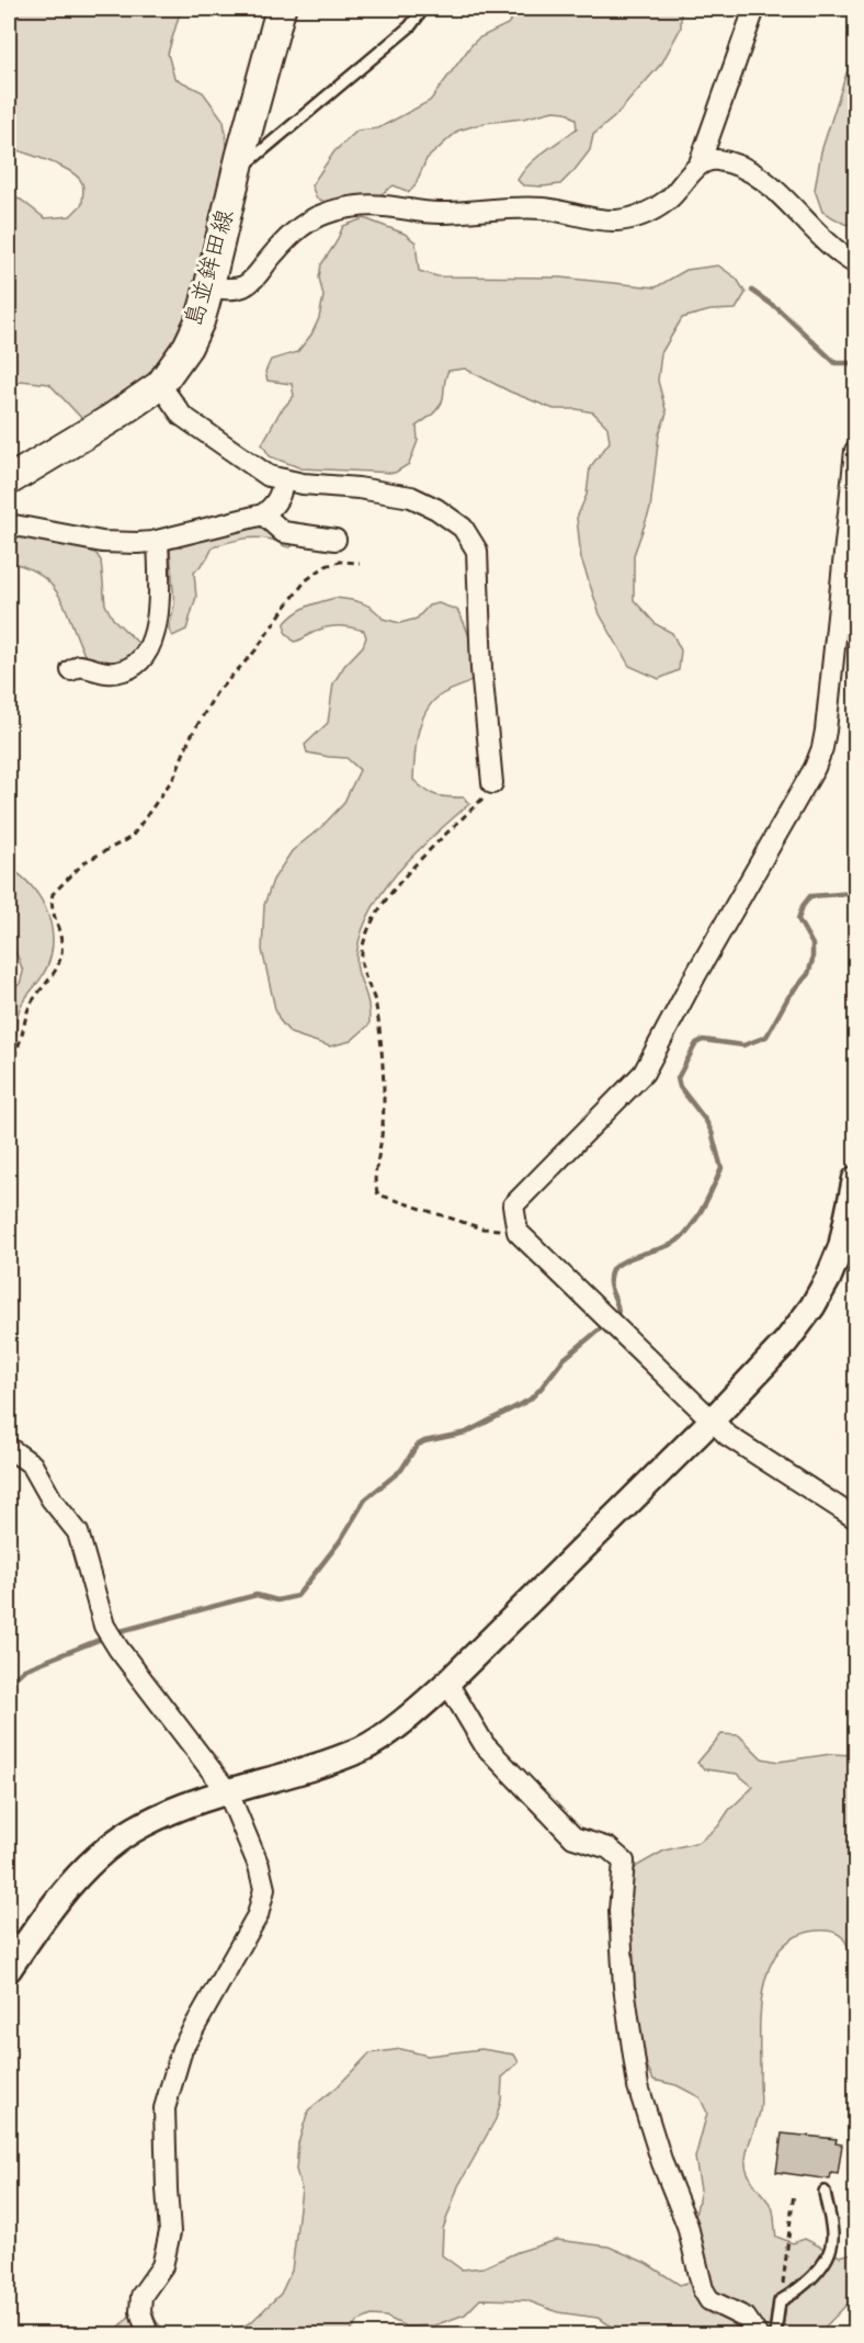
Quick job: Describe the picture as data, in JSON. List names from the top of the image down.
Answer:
{
  "streets": {
    "main road": ["島並鉾田線"]
  }
}
